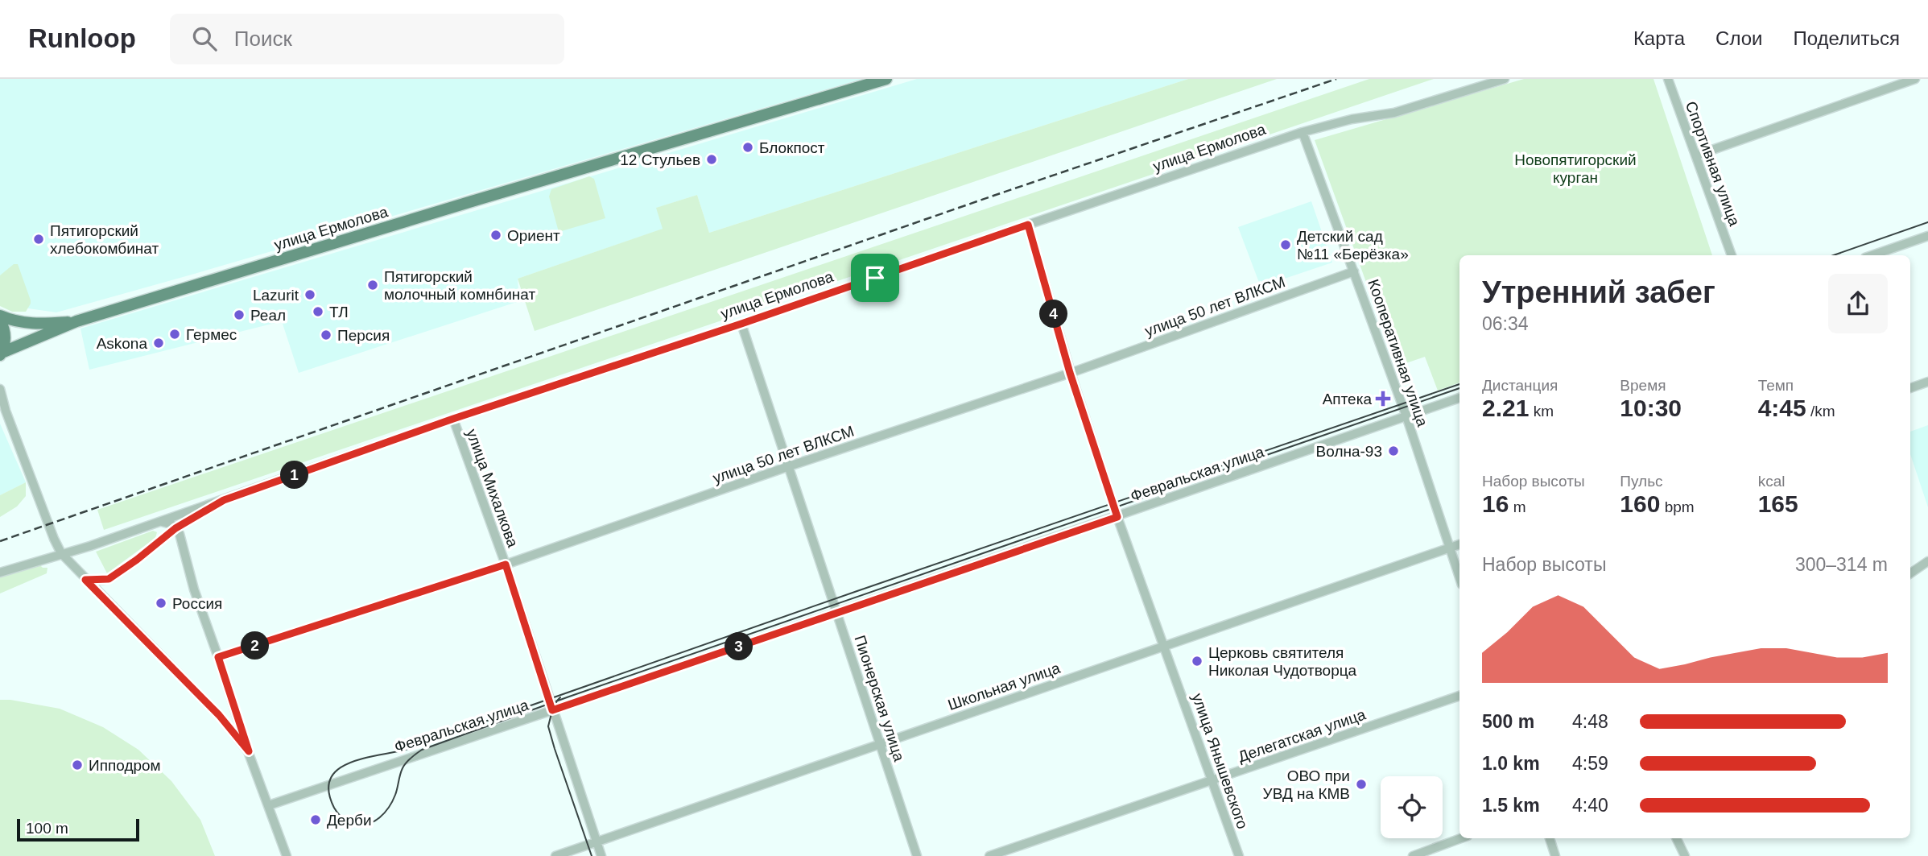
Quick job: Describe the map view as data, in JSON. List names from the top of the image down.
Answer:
{
  "streets": {
    "main road": ["улица Ермолова"],
    "street": [
      "Спортивная улица",
      "улица 50 лет ВЛКСМ",
      "Кооперативная улица",
      "Февральская улица",
      "улица Михалкова",
      "Школьная улица",
      "Пионерская улица",
      "Делегатская улица",
      "улица Янышевского"
    ]
  },
  "crossings": [
    ["улица Ермолова", "Кооперативная улица"],
    ["улица Ермолова", "улица Михалкова"],
    ["улица Ермолова", "Пионерская улица"],
    ["улица Ермолова", "улица Янышевского"],
    ["улица 50 лет ВЛКСМ", "Кооперативная улица"],
    ["улица 50 лет ВЛКСМ", "улица Михалкова"],
    ["улица 50 лет ВЛКСМ", "Пионерская улица"],
    ["улица 50 лет ВЛКСМ", "улица Янышевского"],
    ["Кооперативная улица", "Февральская улица"],
    ["Кооперативная улица", "Школьная улица"],
    ["Февральская улица", "улица Михалкова"],
    ["Февральская улица", "Пионерская улица"],
    ["Февральская улица", "улица Янышевского"],
    ["улица Михалкова", "Школьная улица"],
    ["Школьная улица", "Пионерская улица"],
    ["Школьная улица", "улица Янышевского"],
    ["Делегатская улица", "улица Янышевского"]
  ],
  "parks": ["Новопятигорский курган"],
  "places": {
    "other": [
      "Блокпост",
      "12 Стульев",
      "Ориент",
      "Пятигорский хлебокомбинат",
      "Детский сад №11 «Берёзка»",
      "Пятигорский молочный комнбинат",
      "Lazurit",
      "ТЛ",
      "Реал",
      "Гермес",
      "Персия",
      "Askona",
      "Волна-93",
      "Россия",
      "Церковь святителя Николая Чудотворца",
      "Ипподpом",
      "ОВО при УВД на КМВ",
      "Дерби"
    ],
    "health": ["Аптека"]
  },
  "scale_bar": "100 m",
  "page": {
    "header": "Runloop",
    "search": "Поиск",
    "nav": ["Карта", "Слои", "Поделиться"],
    "heading": ["Утренний забег", "06:34"],
    "pins": [
      "4",
      "1",
      "2",
      "3"
    ],
    "stats": [
      ["Дистанция", "2.21 km"],
      ["Время", "10:30"],
      ["Темп", "4:45 /km"],
      ["Набор высоты", "16 m"],
      ["Пульс", "160 bpm"],
      ["kcal", "165"]
    ],
    "chart": ["Набор высоты", "300–314 m"],
    "list": [
      {
        "name": "500 m",
        "note": "4:48"
      },
      {
        "name": "1.0 km",
        "note": "4:59"
      },
      {
        "name": "1.5 km",
        "note": "4:40"
      }
    ],
    "scale": "100 m"
  }
}
